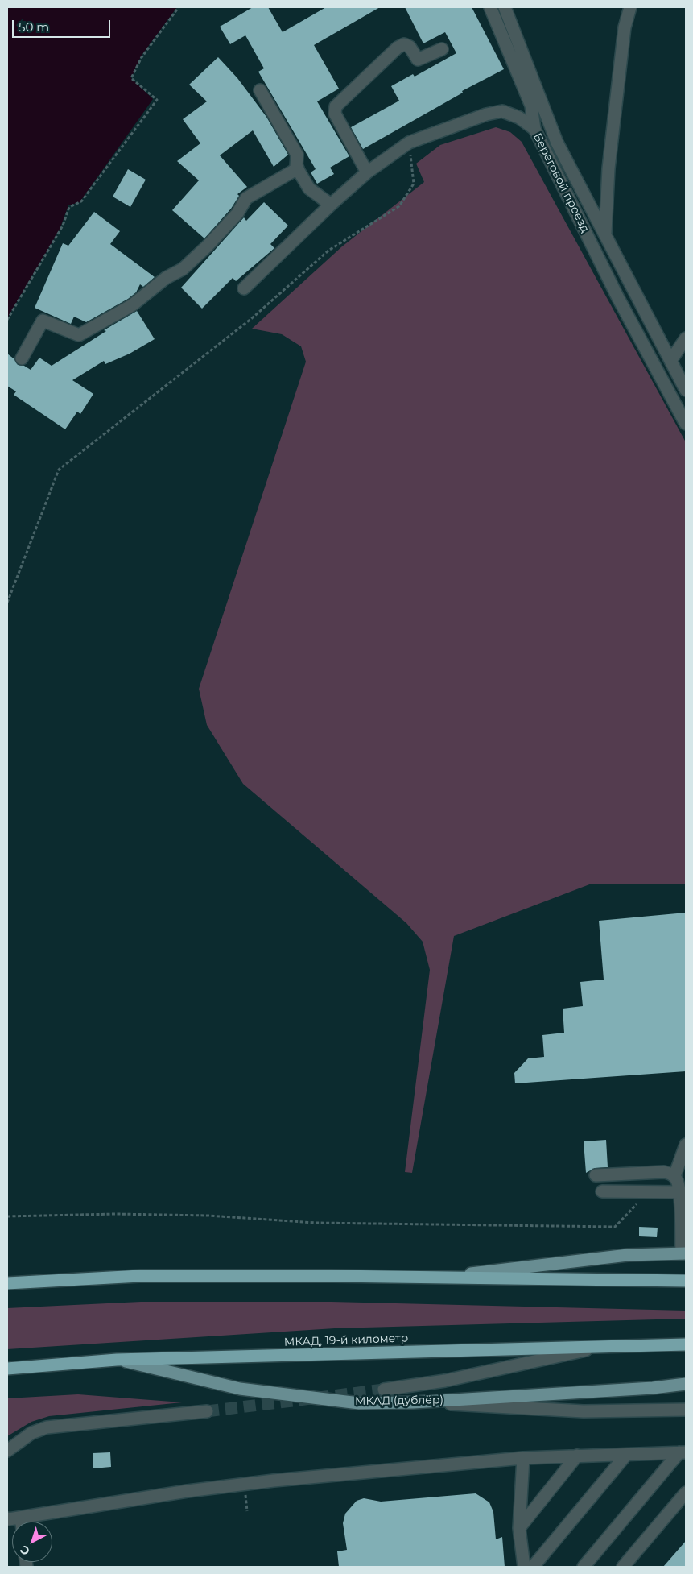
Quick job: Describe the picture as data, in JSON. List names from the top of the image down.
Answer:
{
  "streets": {
    "highway": ["МКАД, 19-й километр"],
    "main road": ["МКАД (дублёр)"],
    "street": ["Береговой проезд"]
  },
  "crossings": [
    ["МКАД, 19-й километр", "МКАД (дублёр)"]
  ],
  "scale_bar": "50 m",
  "north": "bottom left"
}
